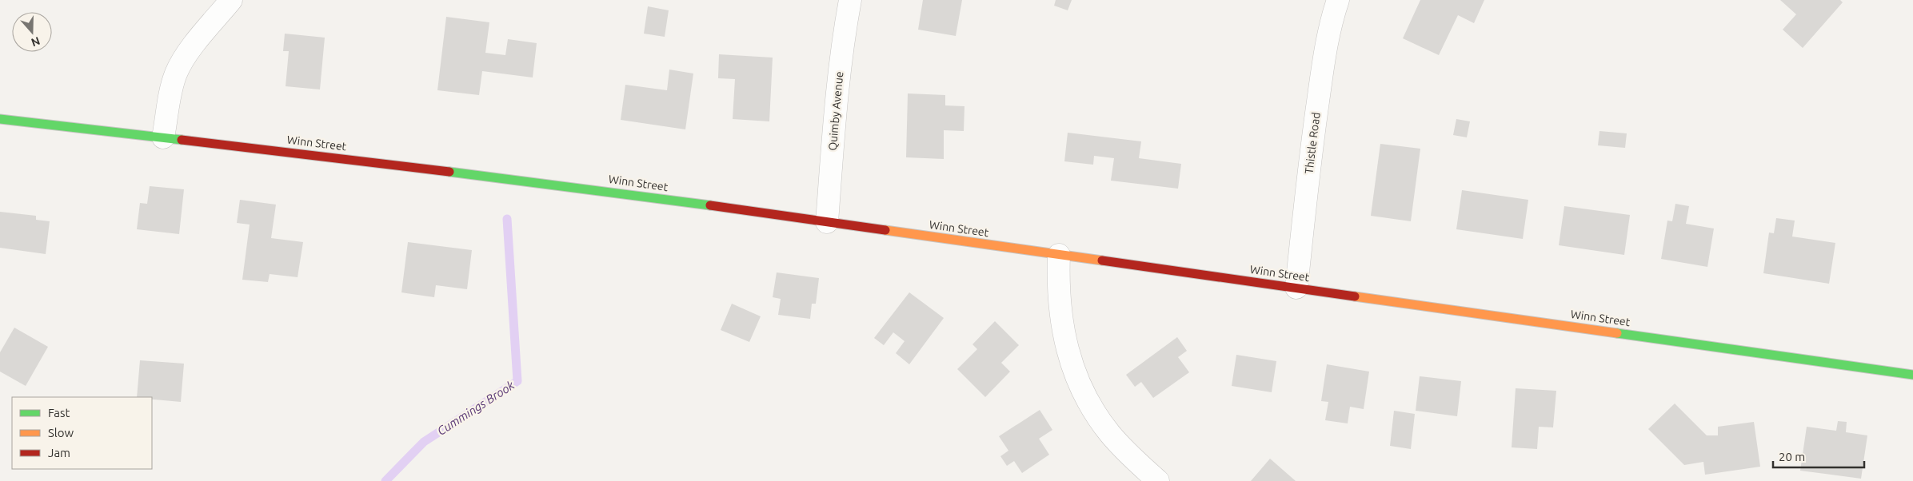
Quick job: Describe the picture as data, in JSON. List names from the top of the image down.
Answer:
{
  "streets": {
    "main road": ["Winn Street"],
    "street": ["Quimby Avenue", "Thistle Road"]
  },
  "crossings": [
    ["Quimby Avenue", "Winn Street"],
    ["Winn Street", "Thistle Road"]
  ],
  "water": ["Cummings Brook"],
  "legend": ["Fast", "Slow", "Jam"],
  "scale_bar": "20 m",
  "north": "bottom"
}
